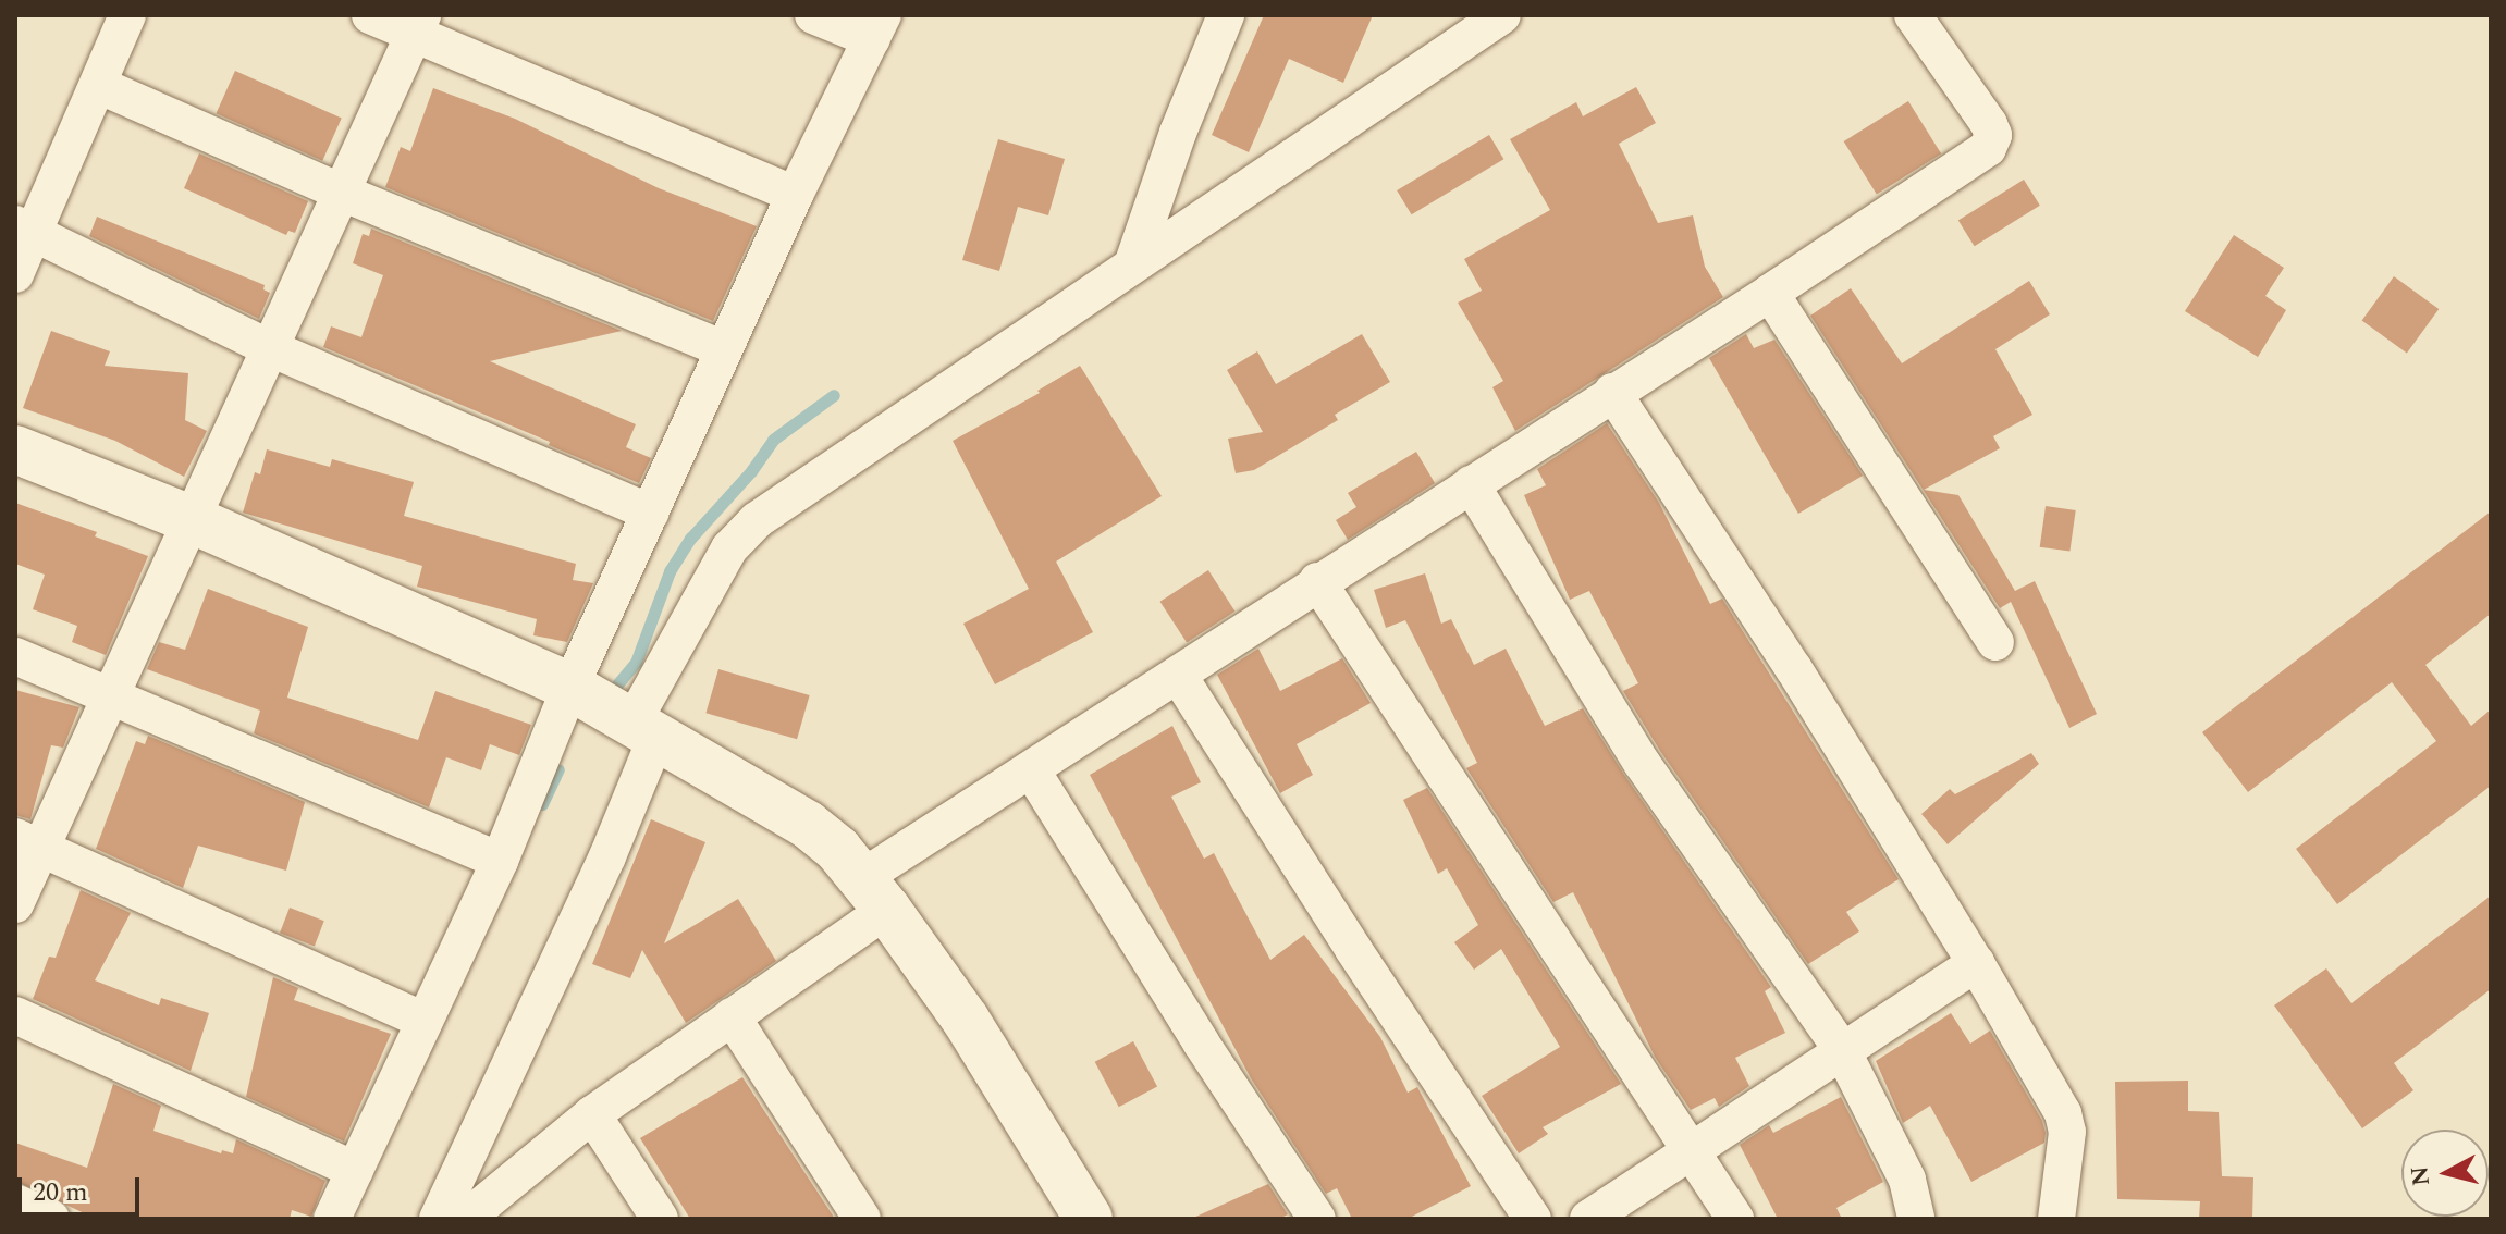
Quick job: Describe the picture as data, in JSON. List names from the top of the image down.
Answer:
{
  "scale_bar": "20 m",
  "north": "left"
}
